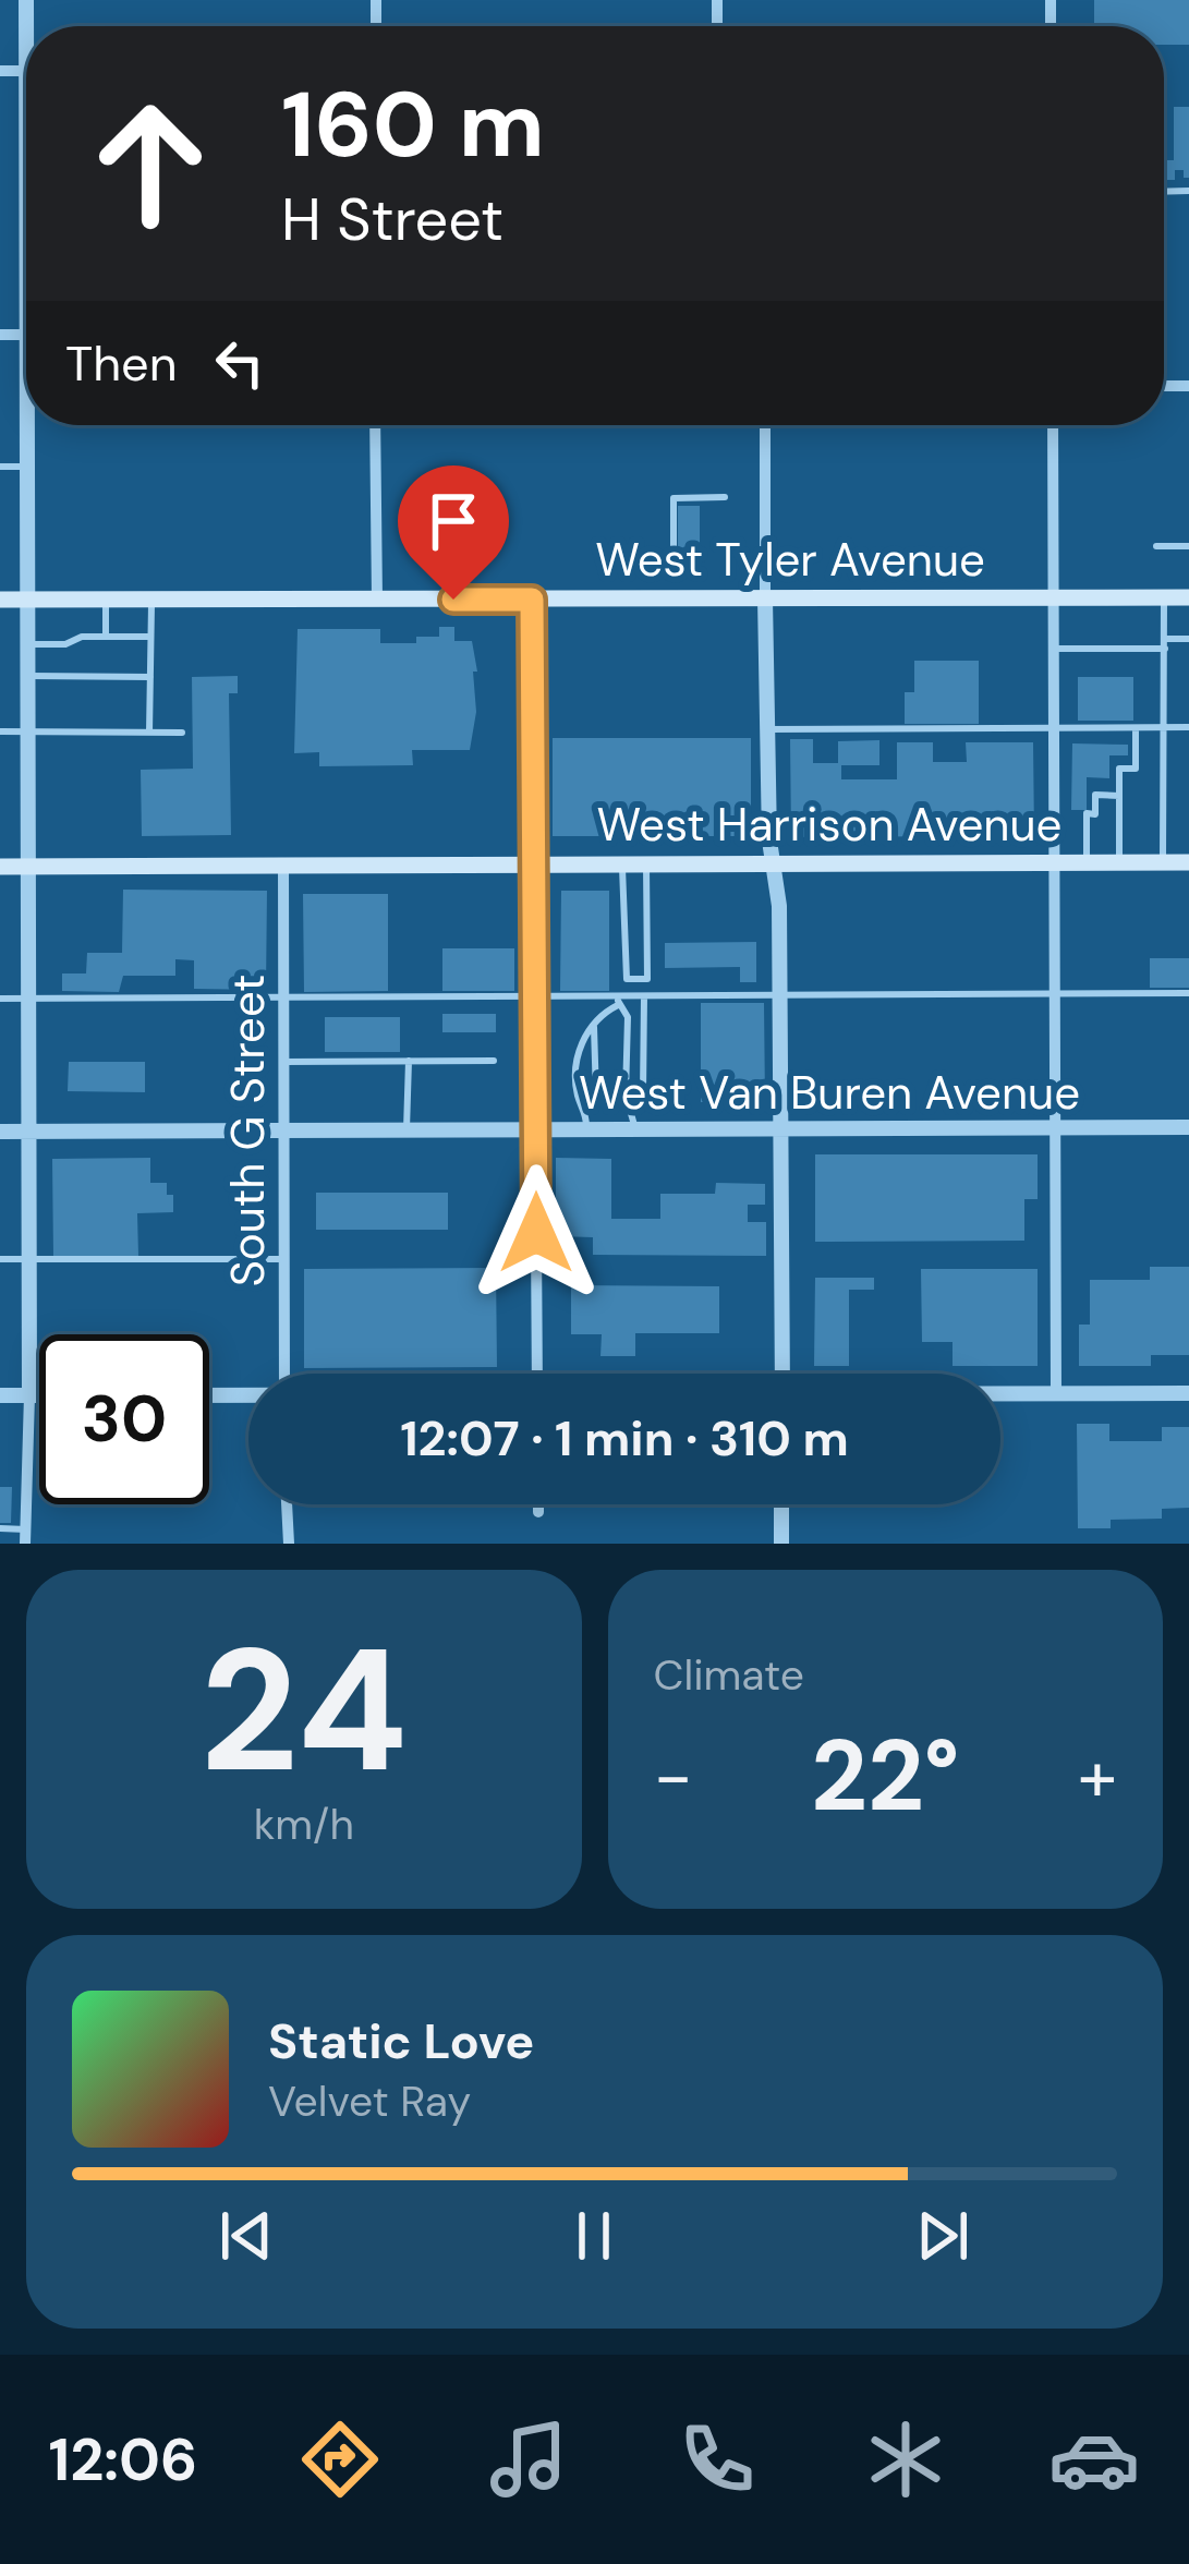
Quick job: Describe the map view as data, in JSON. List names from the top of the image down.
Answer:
{
  "streets": {
    "main road": ["West Tyler Avenue", "West Harrison Avenue"],
    "street": ["West Van Buren Avenue", "South G Street"]
  },
  "crossings": [
    ["West Harrison Avenue", "South G Street"],
    ["West Van Buren Avenue", "South G Street"]
  ],
  "page": {
    "turn": ["160 m", "H Street"],
    "then": "Then",
    "limit": "30",
    "trip": "12:07 · 1 min · 310 m",
    "tile": [
      ["24", "km/h"],
      "Climate"
    ],
    "heat": ["−", "22°", "+"],
    "song": ["Static Love", "Velvet Ray"],
    "tabs": "12:06"
  }
}
